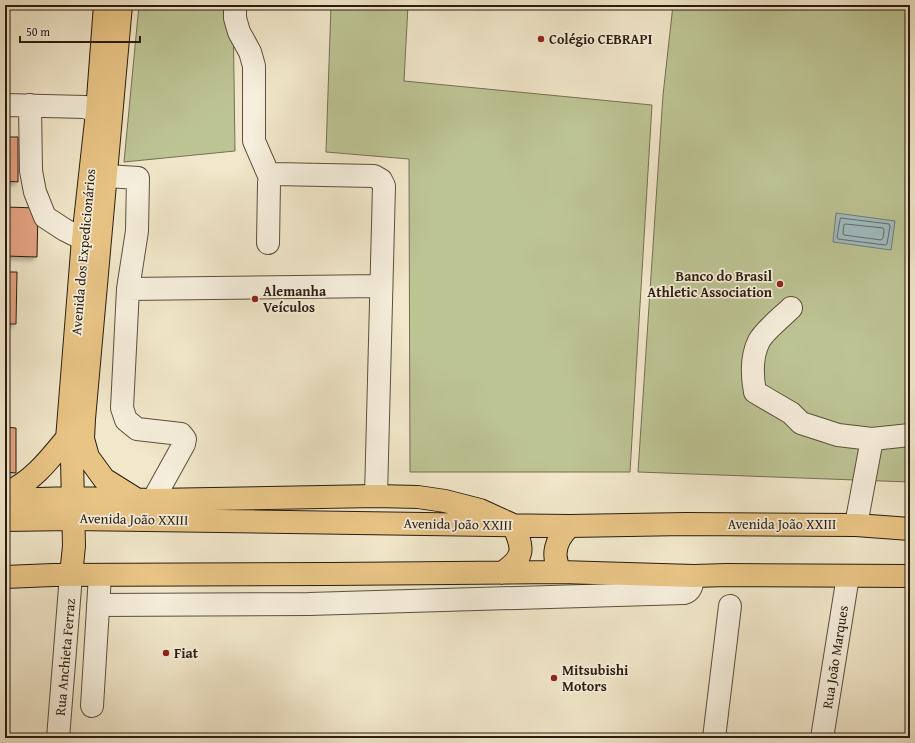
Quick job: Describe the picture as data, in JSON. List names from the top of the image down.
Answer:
{
  "streets": {
    "main road": ["Avenida dos Expedicionários", "Avenida João XXIII"],
    "street": ["Rua Anchieta Ferraz", "Rua João Marques"]
  },
  "crossings": [
    ["Avenida dos Expedicionários", "Avenida João XXIII"],
    ["Avenida dos Expedicionários", "Rua Anchieta Ferraz"]
  ],
  "places": [
    "Colégio CEBRAPI",
    "Banco do Brasil Athletic Association",
    "Alemanha Veículos",
    "Fiat",
    "Mitsubishi Motors"
  ],
  "scale_bar": "50 m"
}
